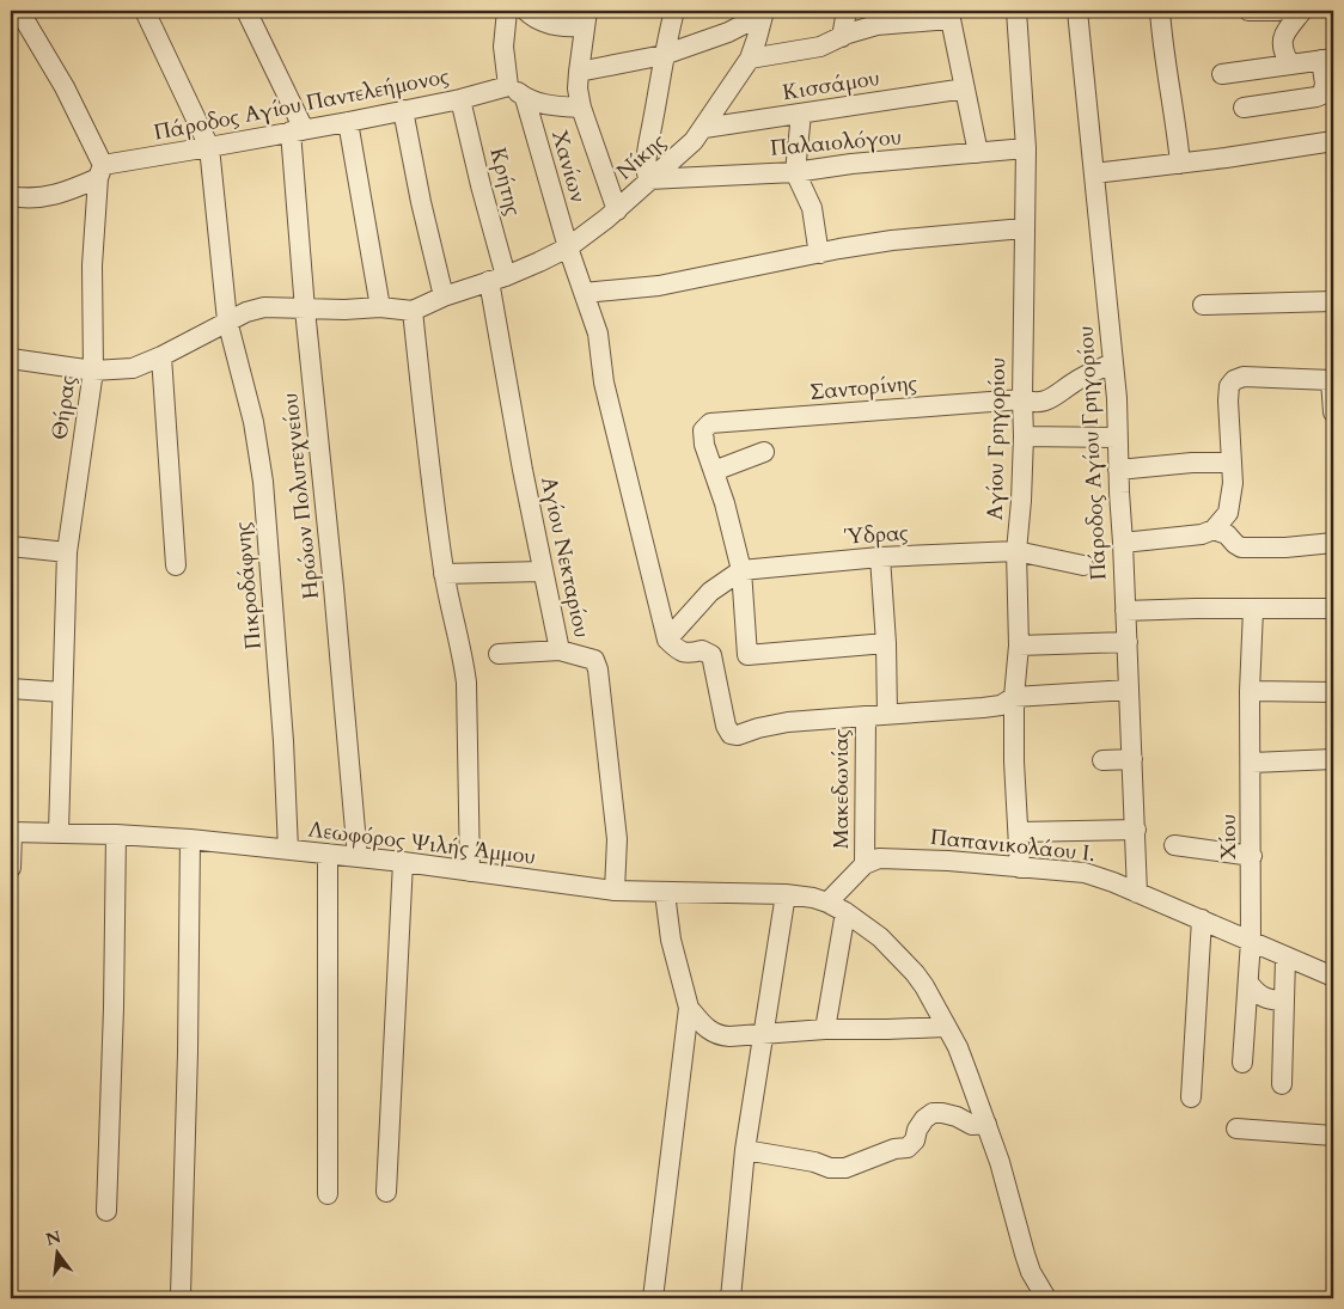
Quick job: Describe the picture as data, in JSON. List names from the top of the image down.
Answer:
{
  "streets": {
    "street": [
      "Κισσάμου",
      "Πάροδος Αγίου Παντελεήμονος",
      "Παλαιολόγου",
      "Νίκης",
      "Χανίων",
      "Κρήτης",
      "Σαντορίνης",
      "Θήρας",
      "Αγίου Γρηγορίου",
      "Πάροδος Αγίου Γρηγορίου",
      "Ηρώων Πολυτεχνείου",
      "Ύδρας",
      "Αγίου Νεκταρίου",
      "Πικροδάφνης",
      "Μακεδωνίας",
      "Χίου",
      "Λεωφόρος Ψιλής Άμμου",
      "Παπανικολάου Ι."
    ]
  },
  "crossings": [
    ["Κισσάμου", "Νίκης"],
    ["Πάροδος Αγίου Παντελεήμονος", "Κρήτης"],
    ["Πάροδος Αγίου Παντελεήμονος", "Θήρας"],
    ["Πάροδος Αγίου Παντελεήμονος", "Ηρώων Πολυτεχνείου"],
    ["Πάροδος Αγίου Παντελεήμονος", "Πικροδάφνης"],
    ["Παλαιολόγου", "Νίκης"],
    ["Παλαιολόγου", "Αγίου Γρηγορίου"],
    ["Νίκης", "Χανίων"],
    ["Νίκης", "Κρήτης"],
    ["Νίκης", "Αγίου Νεκταρίου"],
    ["Κρήτης", "Αγίου Νεκταρίου"],
    ["Σαντορίνης", "Αγίου Γρηγορίου"],
    ["Σαντορίνης", "Πάροδος Αγίου Γρηγορίου"],
    ["Θήρας", "Λεωφόρος Ψιλής Άμμου"],
    ["Αγίου Γρηγορίου", "Ύδρας"],
    ["Αγίου Γρηγορίου", "Μακεδωνίας"],
    ["Αγίου Γρηγορίου", "Παπανικολάου Ι."],
    ["Πάροδος Αγίου Γρηγορίου", "Μακεδωνίας"],
    ["Πάροδος Αγίου Γρηγορίου", "Παπανικολάου Ι."],
    ["Ηρώων Πολυτεχνείου", "Λεωφόρος Ψιλής Άμμου"],
    ["Αγίου Νεκταρίου", "Λεωφόρος Ψιλής Άμμου"],
    ["Πικροδάφνης", "Λεωφόρος Ψιλής Άμμου"],
    ["Μακεδωνίας", "Παπανικολάου Ι."],
    ["Χίου", "Παπανικολάου Ι."]
  ],
  "north": "top"
}
